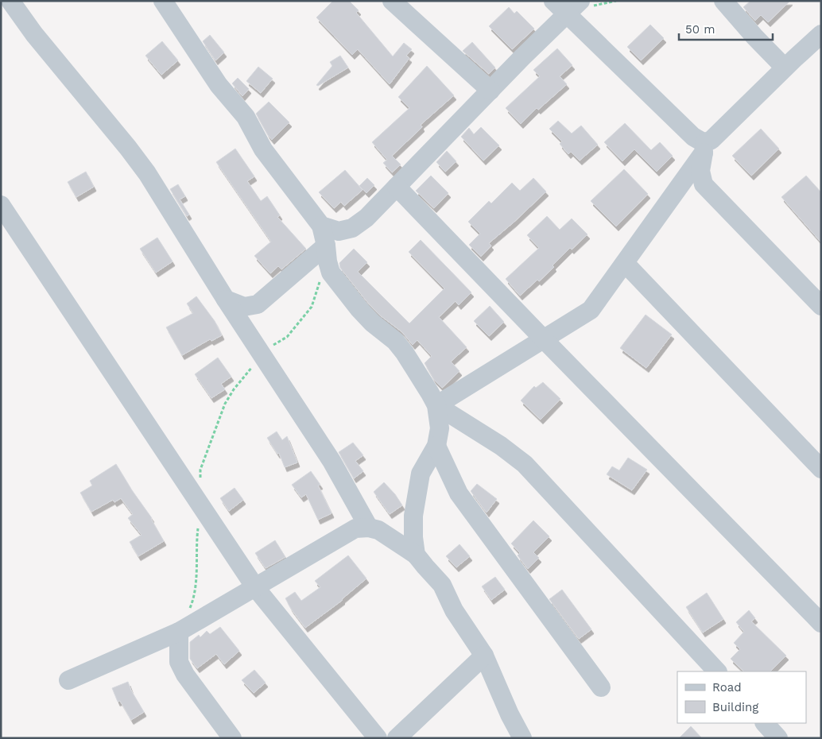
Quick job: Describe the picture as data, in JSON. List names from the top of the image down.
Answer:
{
  "legend": ["Road", "Building"],
  "scale_bar": "50 m"
}
